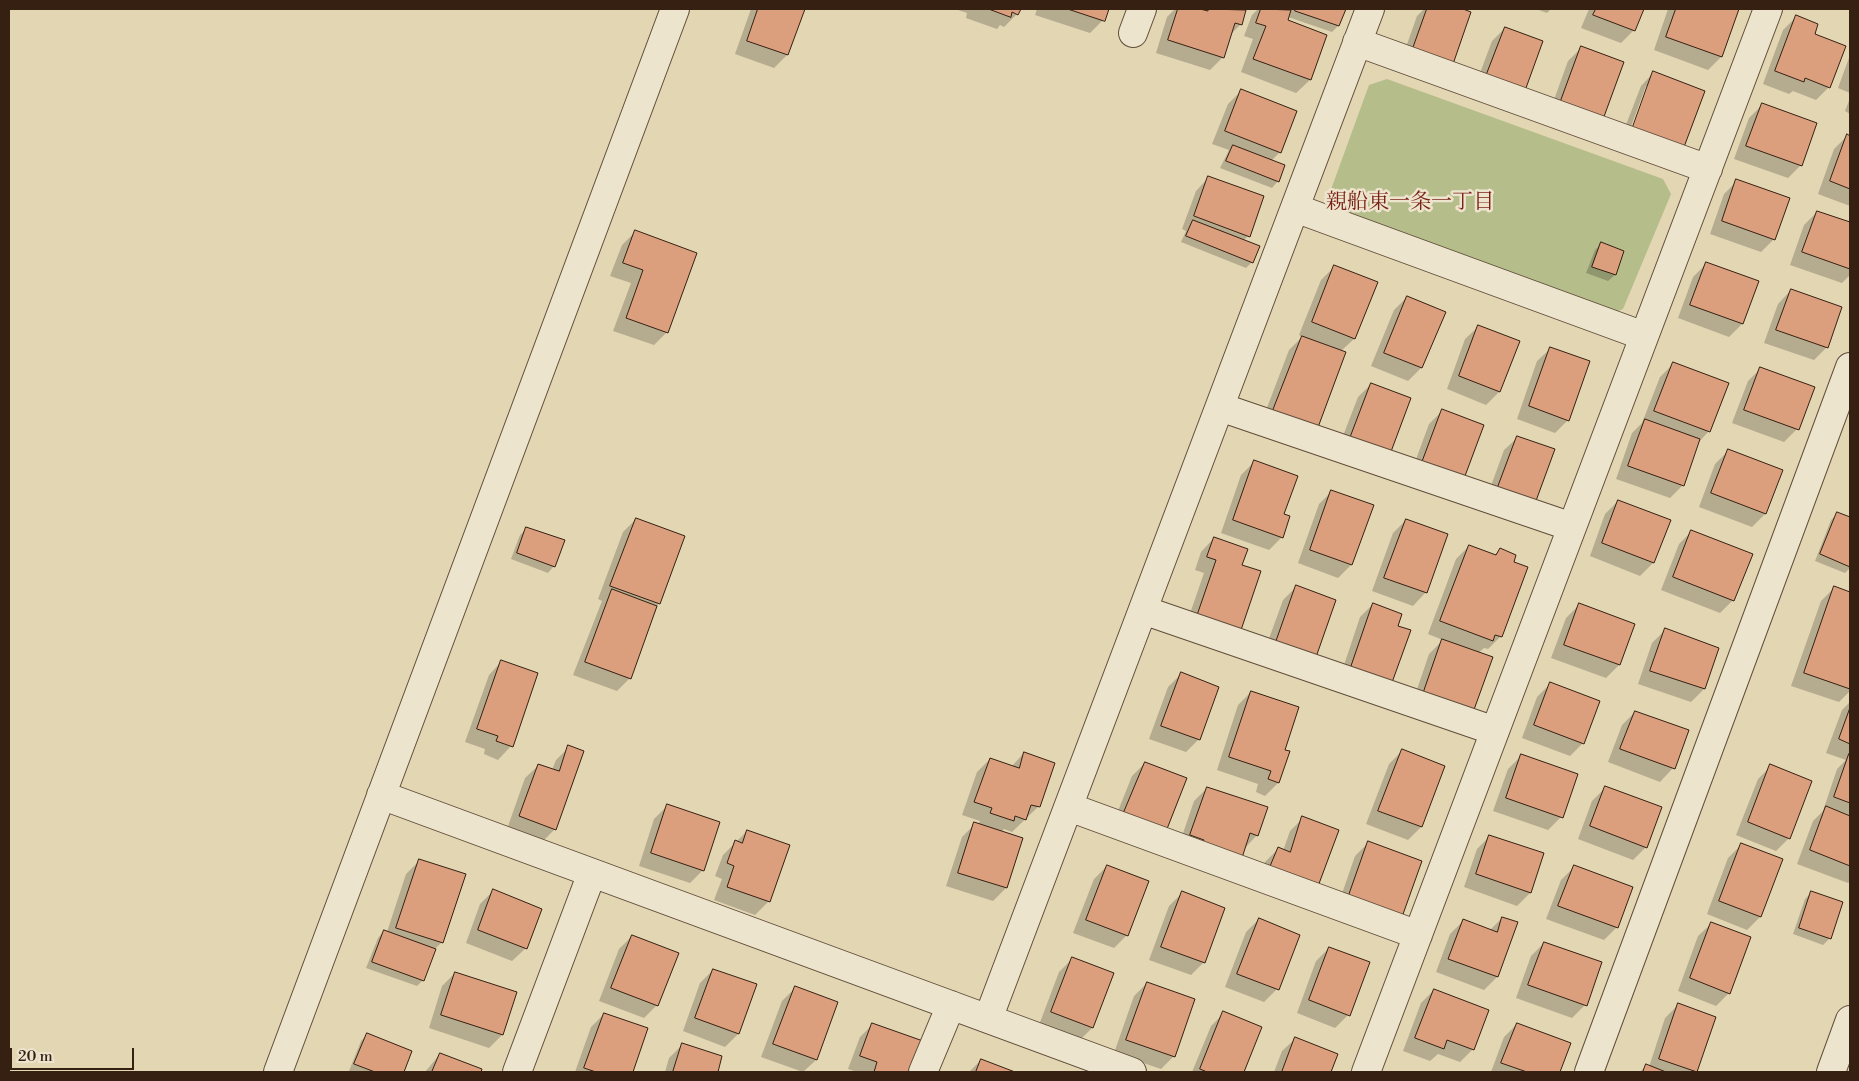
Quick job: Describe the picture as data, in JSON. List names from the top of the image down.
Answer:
{
  "districts": ["親船東一条一丁目"],
  "scale_bar": "20 m"
}
